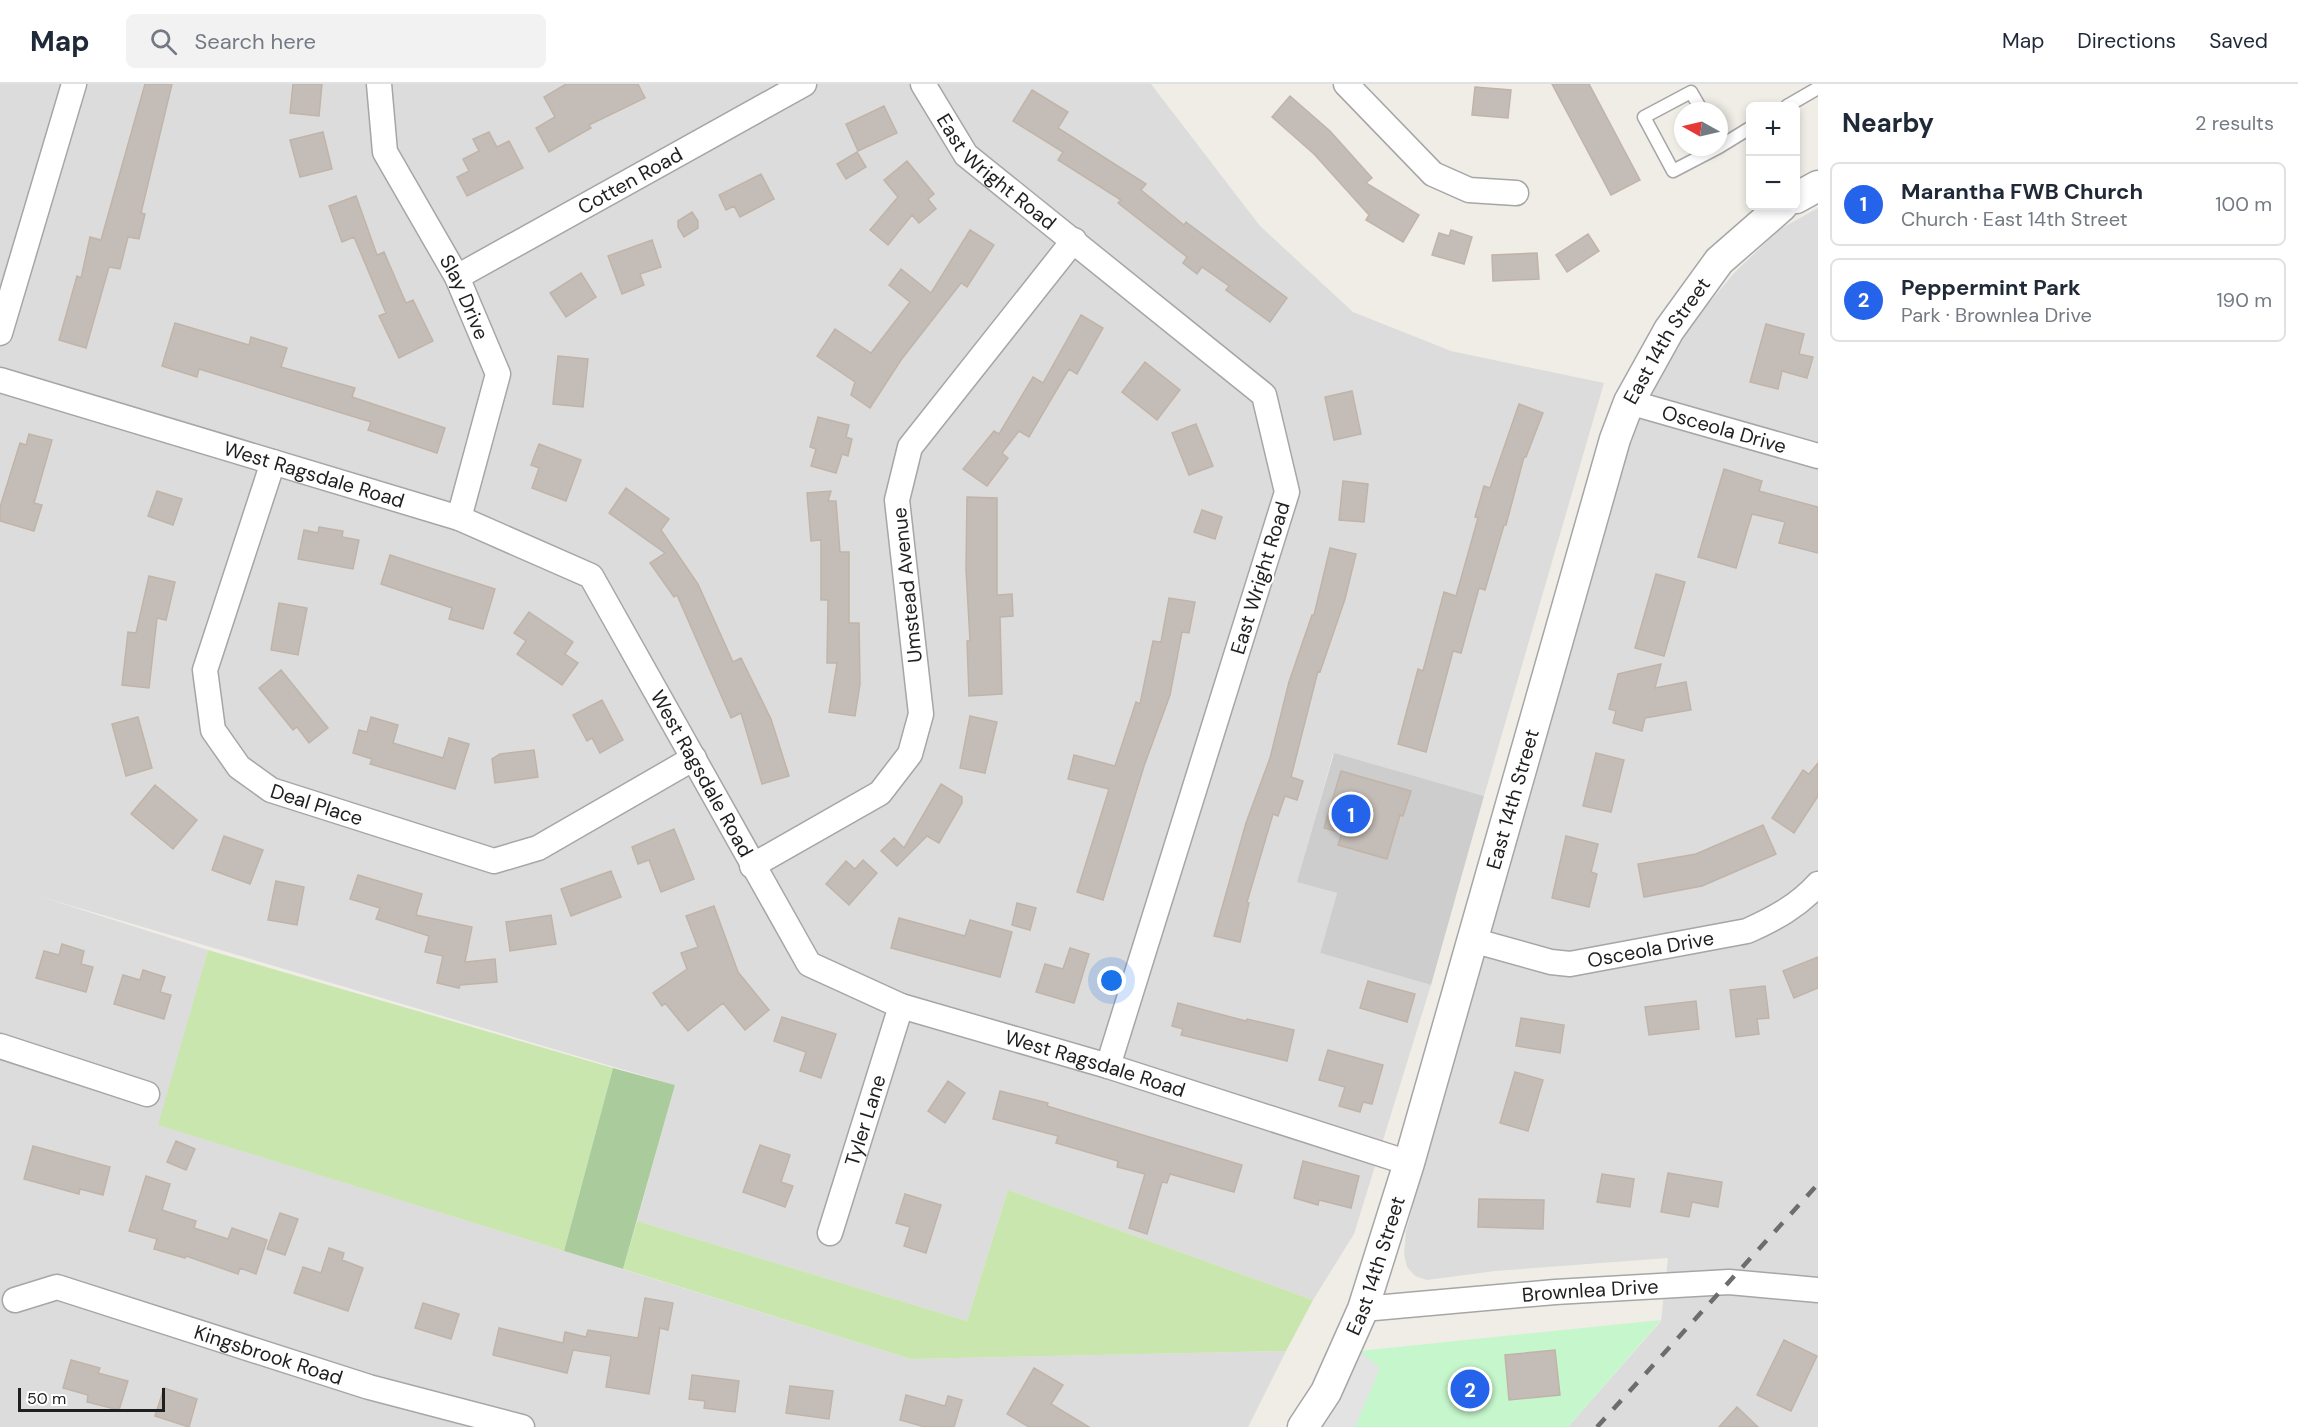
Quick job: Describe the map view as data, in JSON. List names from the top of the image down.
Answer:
{
  "streets": {
    "street": [
      "East Wright Road",
      "Cotten Road",
      "Slay Drive",
      "East 14th Street",
      "Osceola Drive",
      "West Ragsdale Road",
      "Umstead Avenue",
      "Deal Place",
      "Tyler Lane",
      "Brownlea Drive",
      "Kingsbrook Road"
    ]
  },
  "crossings": [
    ["East Wright Road", "West Ragsdale Road"],
    ["East Wright Road", "Umstead Avenue"],
    ["Cotten Road", "Slay Drive"],
    ["Slay Drive", "West Ragsdale Road"],
    ["East 14th Street", "Osceola Drive"],
    ["East 14th Street", "West Ragsdale Road"],
    ["East 14th Street", "Brownlea Drive"],
    ["West Ragsdale Road", "Umstead Avenue"],
    ["West Ragsdale Road", "Deal Place"],
    ["West Ragsdale Road", "Tyler Lane"]
  ],
  "scale_bar": "50 m",
  "north": "left",
  "page": {
    "header": "Map",
    "search": "Search here",
    "nav": ["Map", "Directions", "Saved"],
    "heading": ["Nearby", "2 results"],
    "map_buttons": ["+", "−"],
    "list": [
      {
        "mark": "1",
        "name": "Marantha FWB Church",
        "note": "Church · East 14th Street",
        "value": "100 m"
      },
      {
        "mark": "2",
        "name": "Peppermint Park",
        "note": "Park · Brownlea Drive",
        "value": "190 m"
      }
    ],
    "pins": ["1", "2"],
    "scale": "50 m"
  }
}
